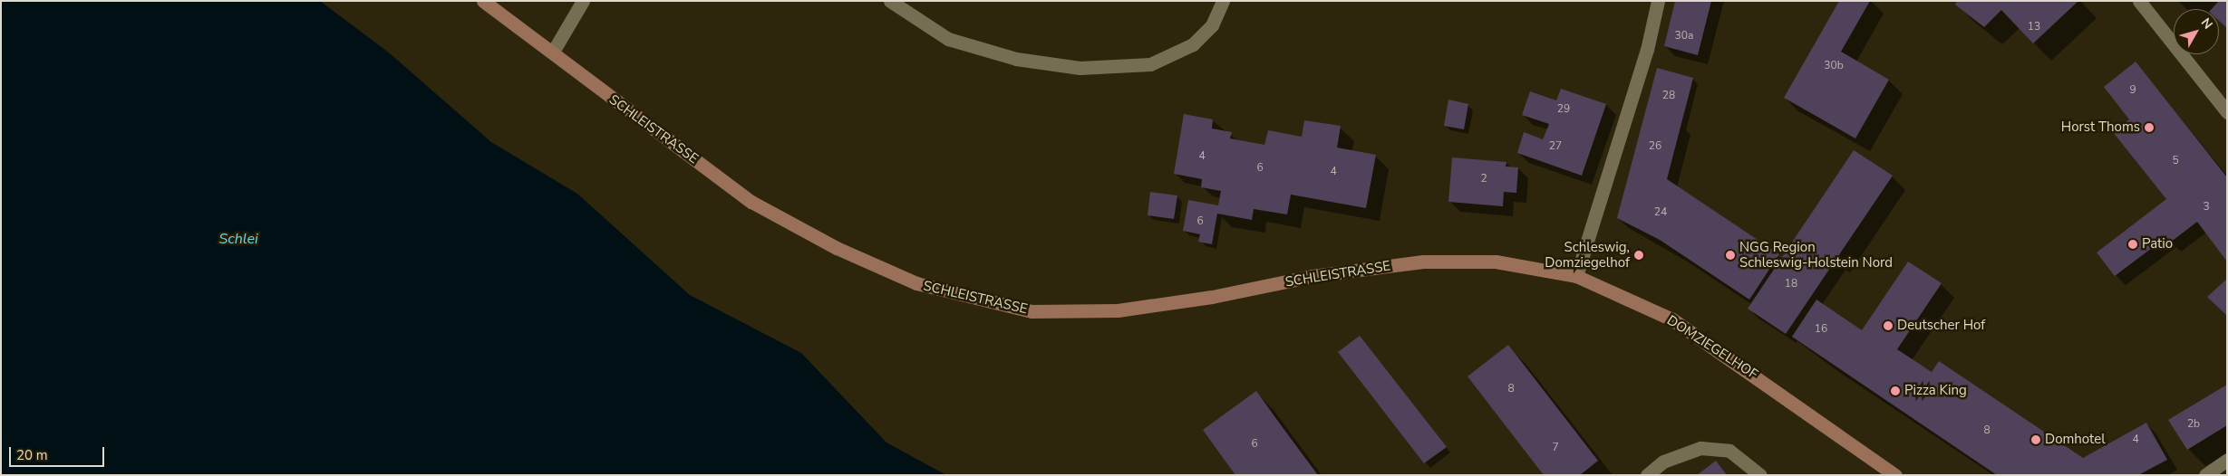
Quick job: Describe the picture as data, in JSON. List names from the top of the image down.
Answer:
{
  "streets": {
    "street": ["SCHLEISTRASSE", "DOMZIEGELHOF"]
  },
  "crossings": [
    ["SCHLEISTRASSE", "DOMZIEGELHOF"]
  ],
  "water": ["Schlei"],
  "places": [
    "Horst Thoms",
    "Patio",
    "Schleswig, Domziegelhof",
    "NGG Region Schleswig-Holstein Nord",
    "Deutscher Hof",
    "Pizza King",
    "Domhotel"
  ],
  "house_numbers": [
    "13",
    "30a",
    "30b",
    "9",
    "28",
    "29",
    "27",
    "26",
    "4",
    "5",
    "6",
    "4",
    "2",
    "3",
    "24",
    "6",
    "18",
    "16",
    "8",
    "2b",
    "8",
    "4",
    "6",
    "7"
  ],
  "scale_bar": "20 m",
  "north": "top right"
}
